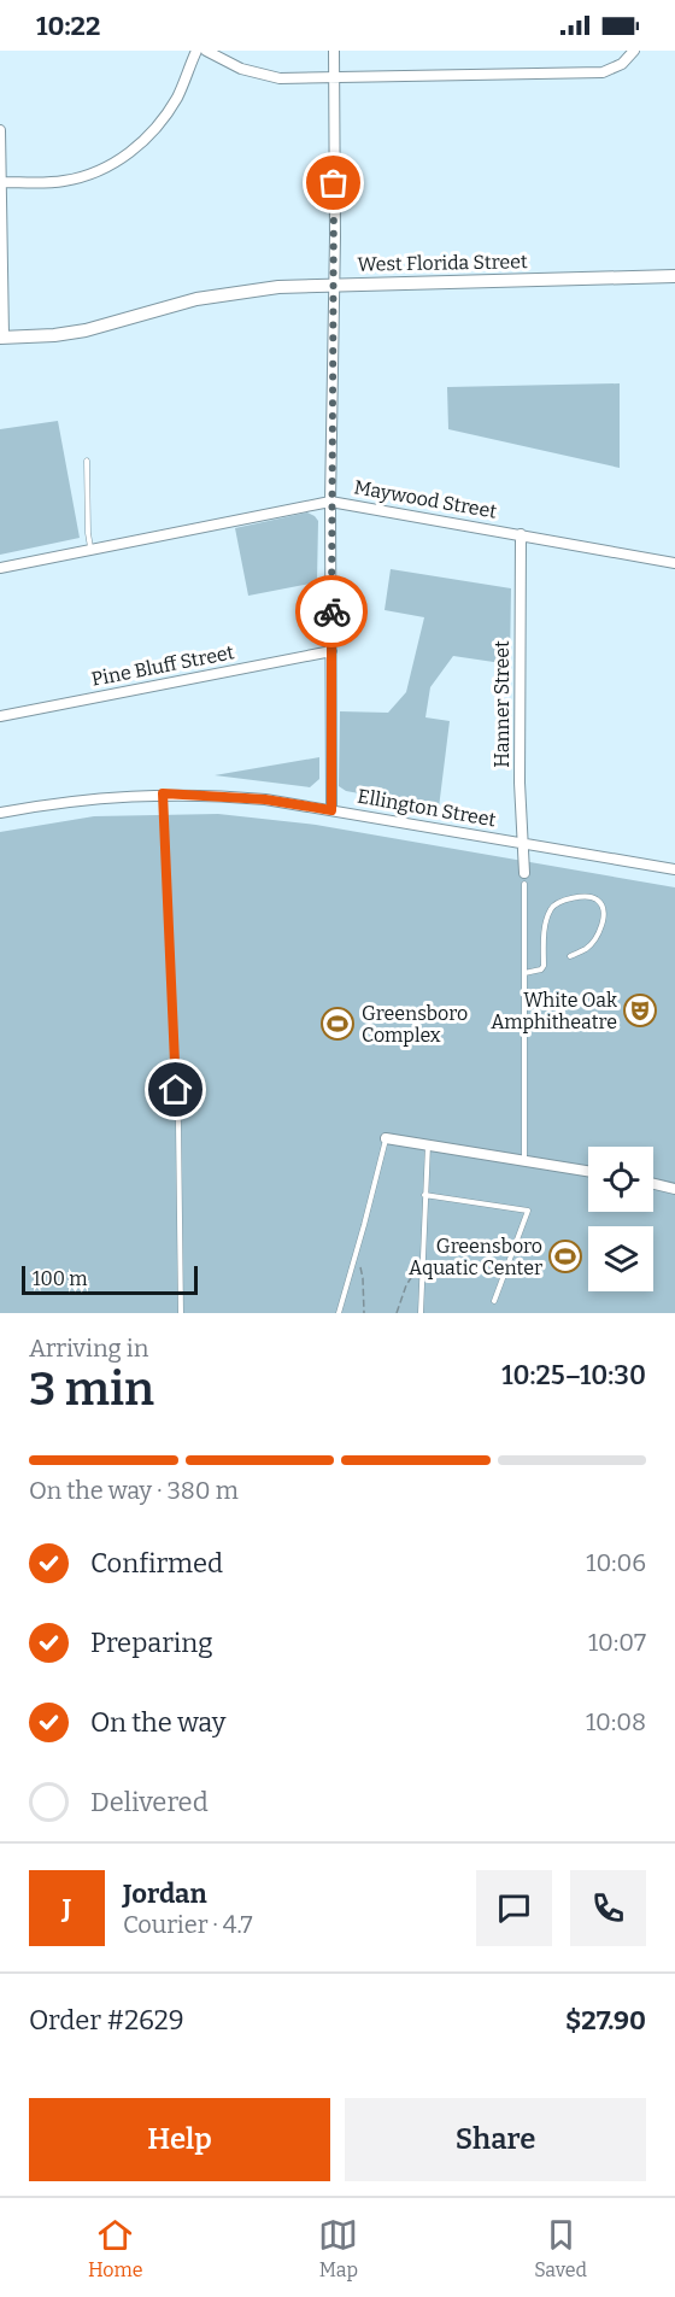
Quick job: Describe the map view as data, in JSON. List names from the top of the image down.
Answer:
{
  "streets": {
    "main road": ["West Florida Street"],
    "street": [
      "Maywood Street",
      "Pine Bluff Street",
      "Hanner Street",
      "Ellington Street"
    ]
  },
  "crossings": [
    ["Maywood Street", "Hanner Street"],
    ["Hanner Street", "Ellington Street"]
  ],
  "places": {
    "theatre": ["White Oak Amphitheatre"],
    "sports": ["Greensboro Complex", "Greensboro Aquatic Center"]
  },
  "scale_bar": "100 m",
  "page": {
    "status": "10:22",
    "scale": "100 m",
    "heading": ["3 min", "Arriving in", "10:25–10:30"],
    "panel": [
      "Jordan",
      "Courier · 4.7",
      "Order #2629",
      "$27.90"
    ],
    "bar": "On the way · 380 m",
    "list": [
      ["Confirmed", "10:06"],
      ["Preparing", "10:07"],
      ["On the way", "10:08"],
      "Delivered"
    ],
    "round": "J",
    "buttons": ["Help", "Share"],
    "tabs": ["Home", "Map", "Saved"]
  }
}
